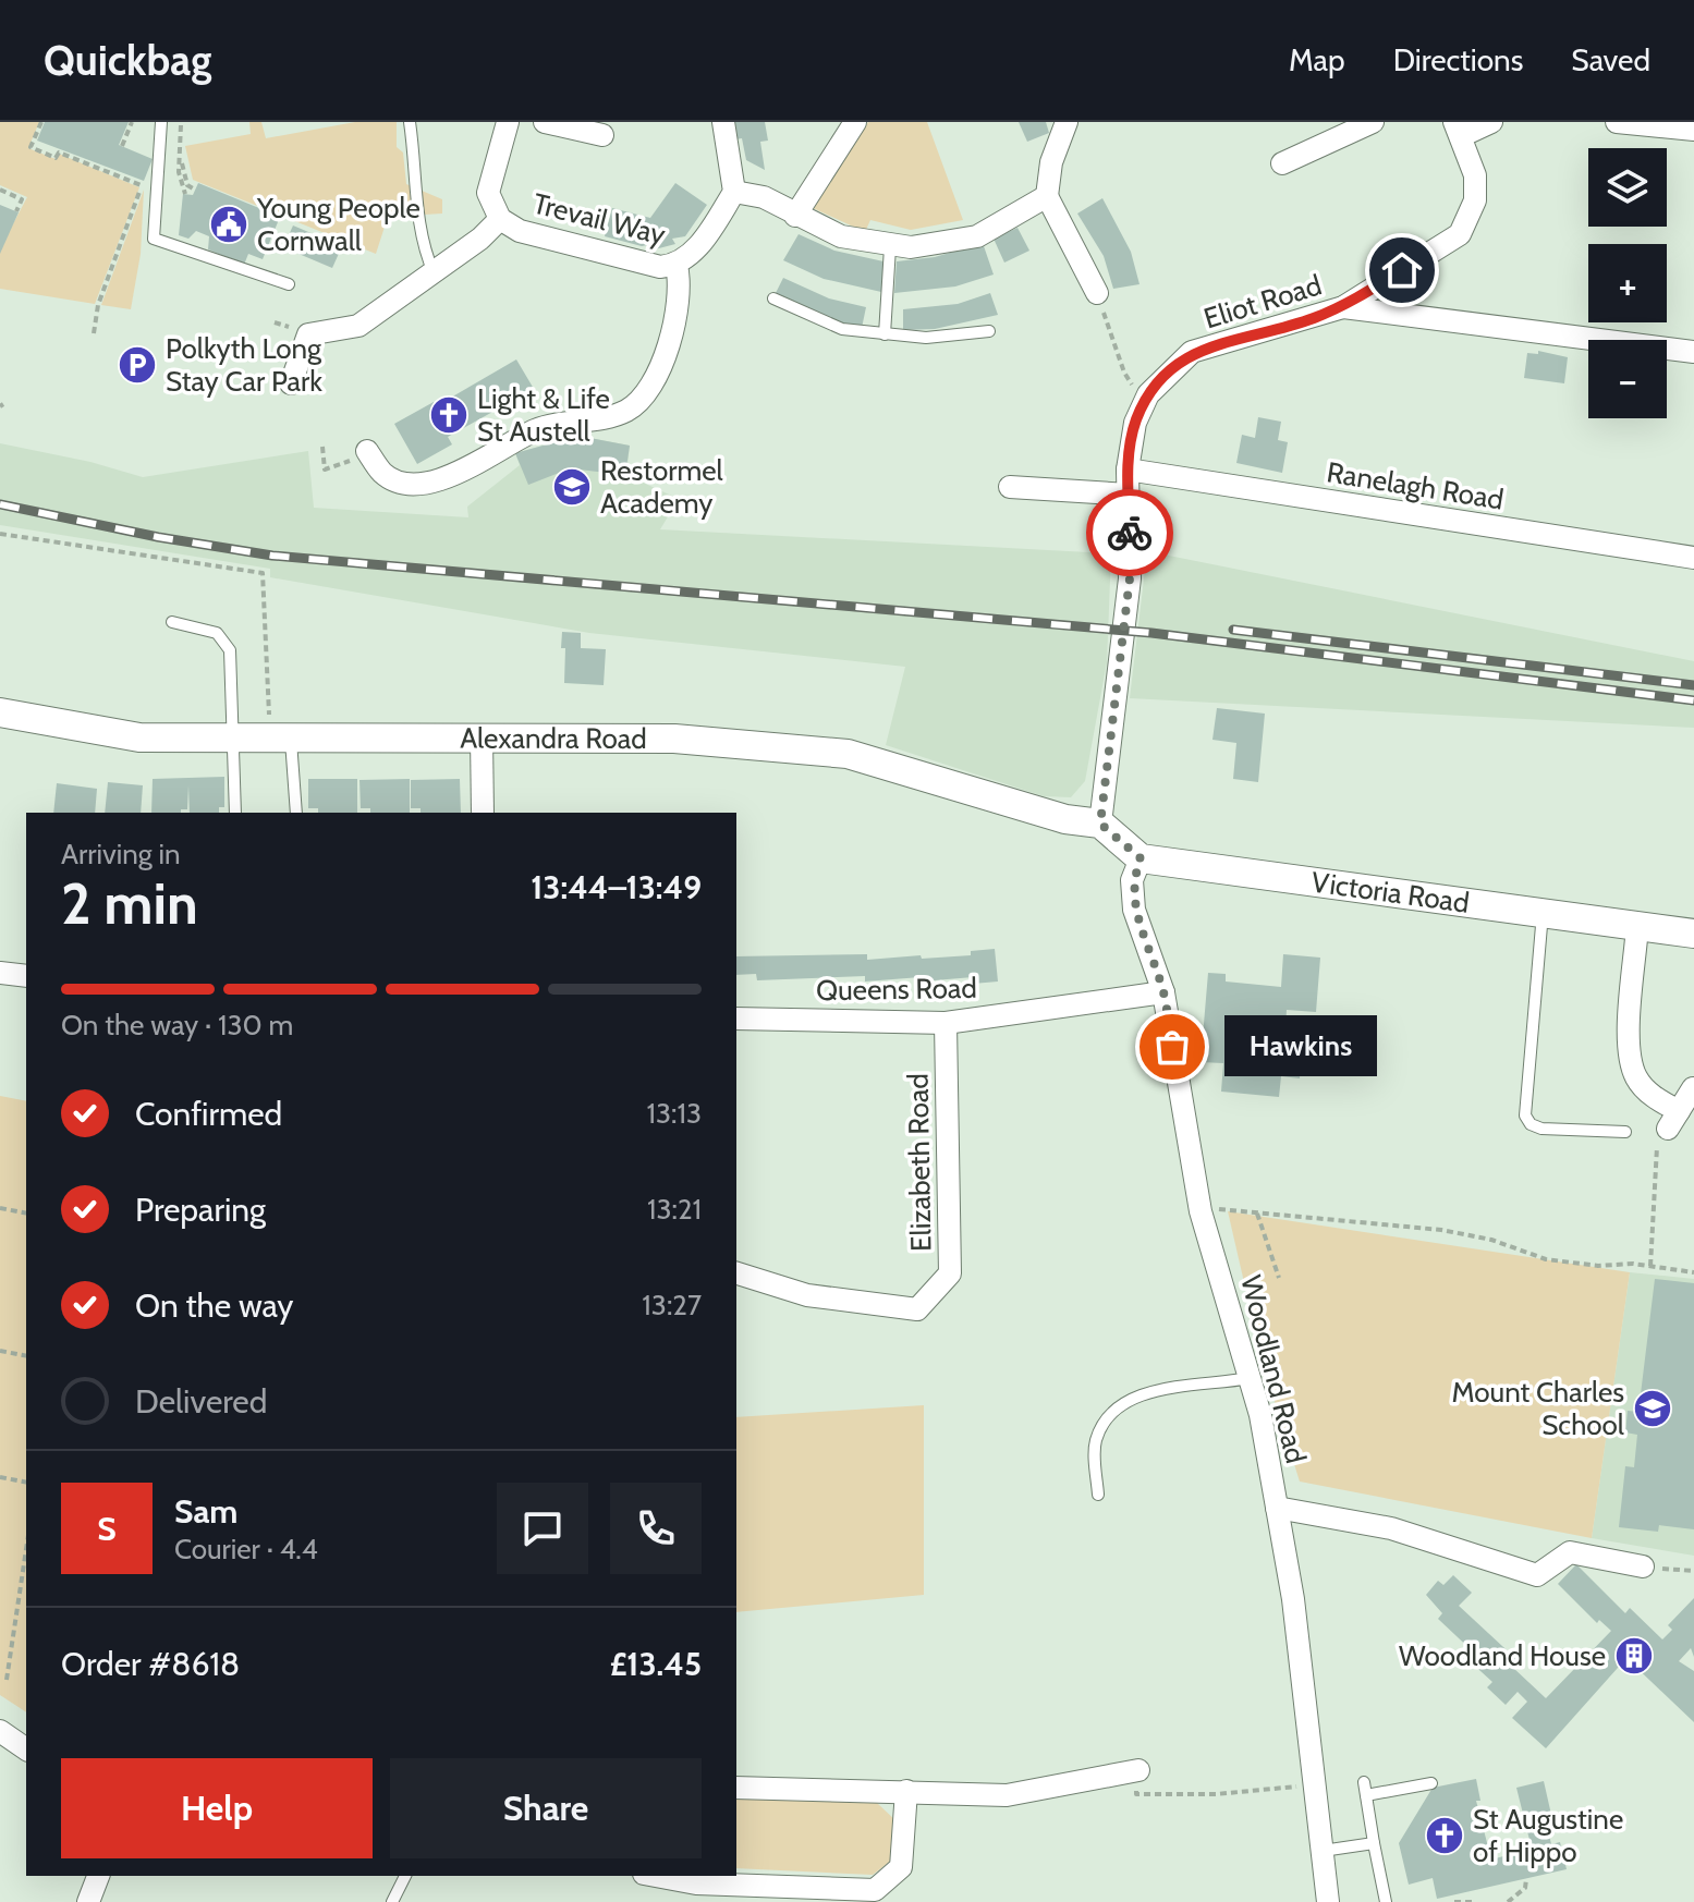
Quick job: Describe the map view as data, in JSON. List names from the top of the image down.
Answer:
{
  "streets": {
    "street": [
      "Trevail Way",
      "Eliot Road",
      "Ranelagh Road",
      "Alexandra Road",
      "Victoria Road",
      "Queens Road",
      "Elizabeth Road",
      "Woodland Road"
    ]
  },
  "crossings": [
    ["Eliot Road", "Ranelagh Road"],
    ["Eliot Road", "Alexandra Road"],
    ["Victoria Road", "Woodland Road"],
    ["Queens Road", "Elizabeth Road"],
    ["Queens Road", "Woodland Road"]
  ],
  "places": {
    "public building": ["Young People Cornwall"],
    "parking": ["Polkyth Long Stay Car Park"],
    "church": ["Light & Life St Austell", "St Augustine of Hippo"],
    "school or university": ["Restormel Academy", "Mount Charles School"],
    "other": ["Hawkins"],
    "building": ["Woodland House"]
  },
  "page": {
    "header": "Quickbag",
    "nav": ["Map", "Directions", "Saved"],
    "map_buttons": ["+", "−"],
    "heading": ["2 min", "Arriving in", "13:44–13:49"],
    "panel": [
      "Sam",
      "Courier · 4.4",
      "Order #8618",
      "£13.45"
    ],
    "bar": "On the way · 130 m",
    "bubble": "Hawkins",
    "list": [
      ["Confirmed", "13:13"],
      ["Preparing", "13:21"],
      ["On the way", "13:27"],
      "Delivered"
    ],
    "round": "S",
    "buttons": ["Help", "Share"]
  }
}
